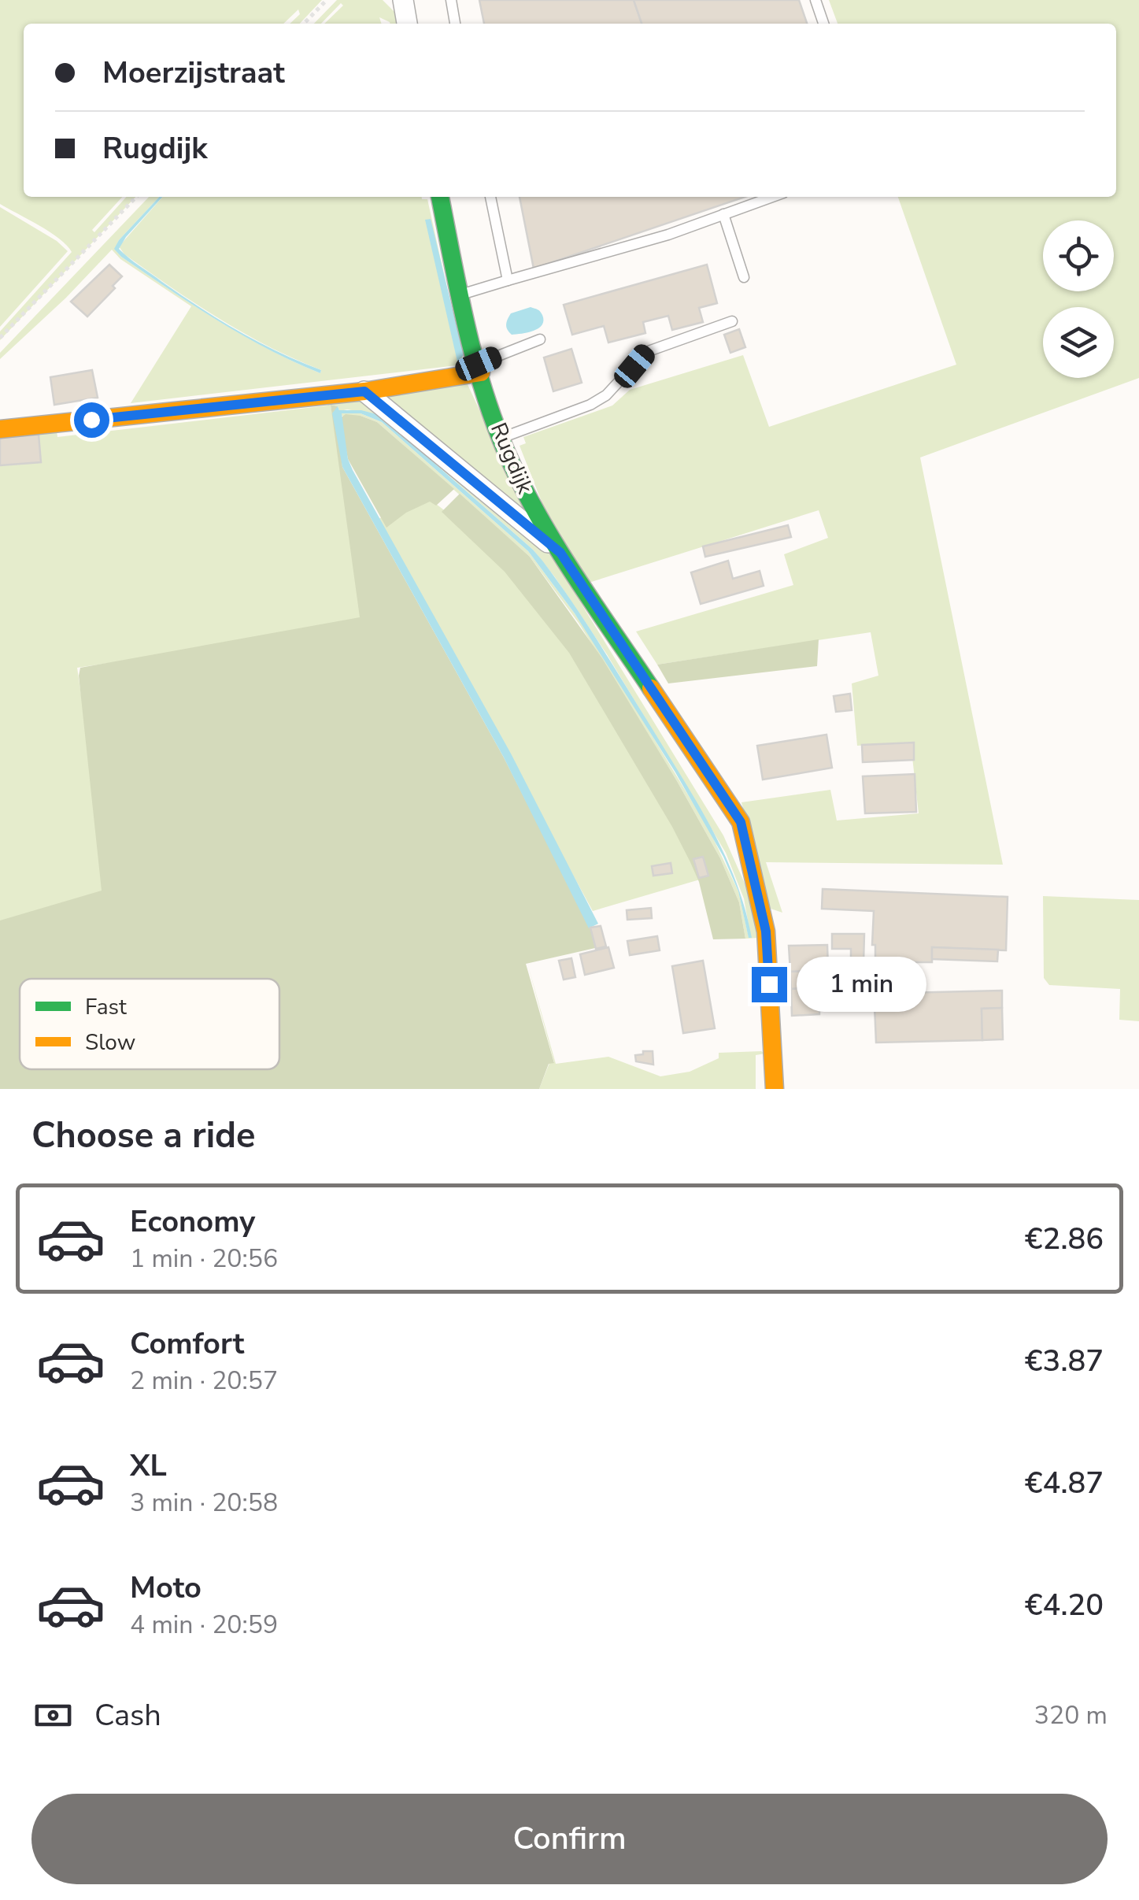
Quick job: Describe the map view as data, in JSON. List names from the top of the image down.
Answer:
{
  "streets": {
    "street": ["Rugdijk"]
  },
  "legend": ["Fast", "Slow"],
  "page": {
    "banner": ["Moerzijstraat", "Rugdijk"],
    "bubble": "1 min",
    "heading": "Choose a ride",
    "list": [
      {
        "name": "Economy",
        "note": "1 min · 20:56",
        "value": "€2.86"
      },
      {
        "name": "Comfort",
        "note": "2 min · 20:57",
        "value": "€3.87"
      },
      {
        "name": "XL",
        "note": "3 min · 20:58",
        "value": "€4.87"
      },
      {
        "name": "Moto",
        "note": "4 min · 20:59",
        "value": "€4.20"
      }
    ],
    "pay": ["Cash", "320 m"],
    "buttons": "Confirm"
  }
}
